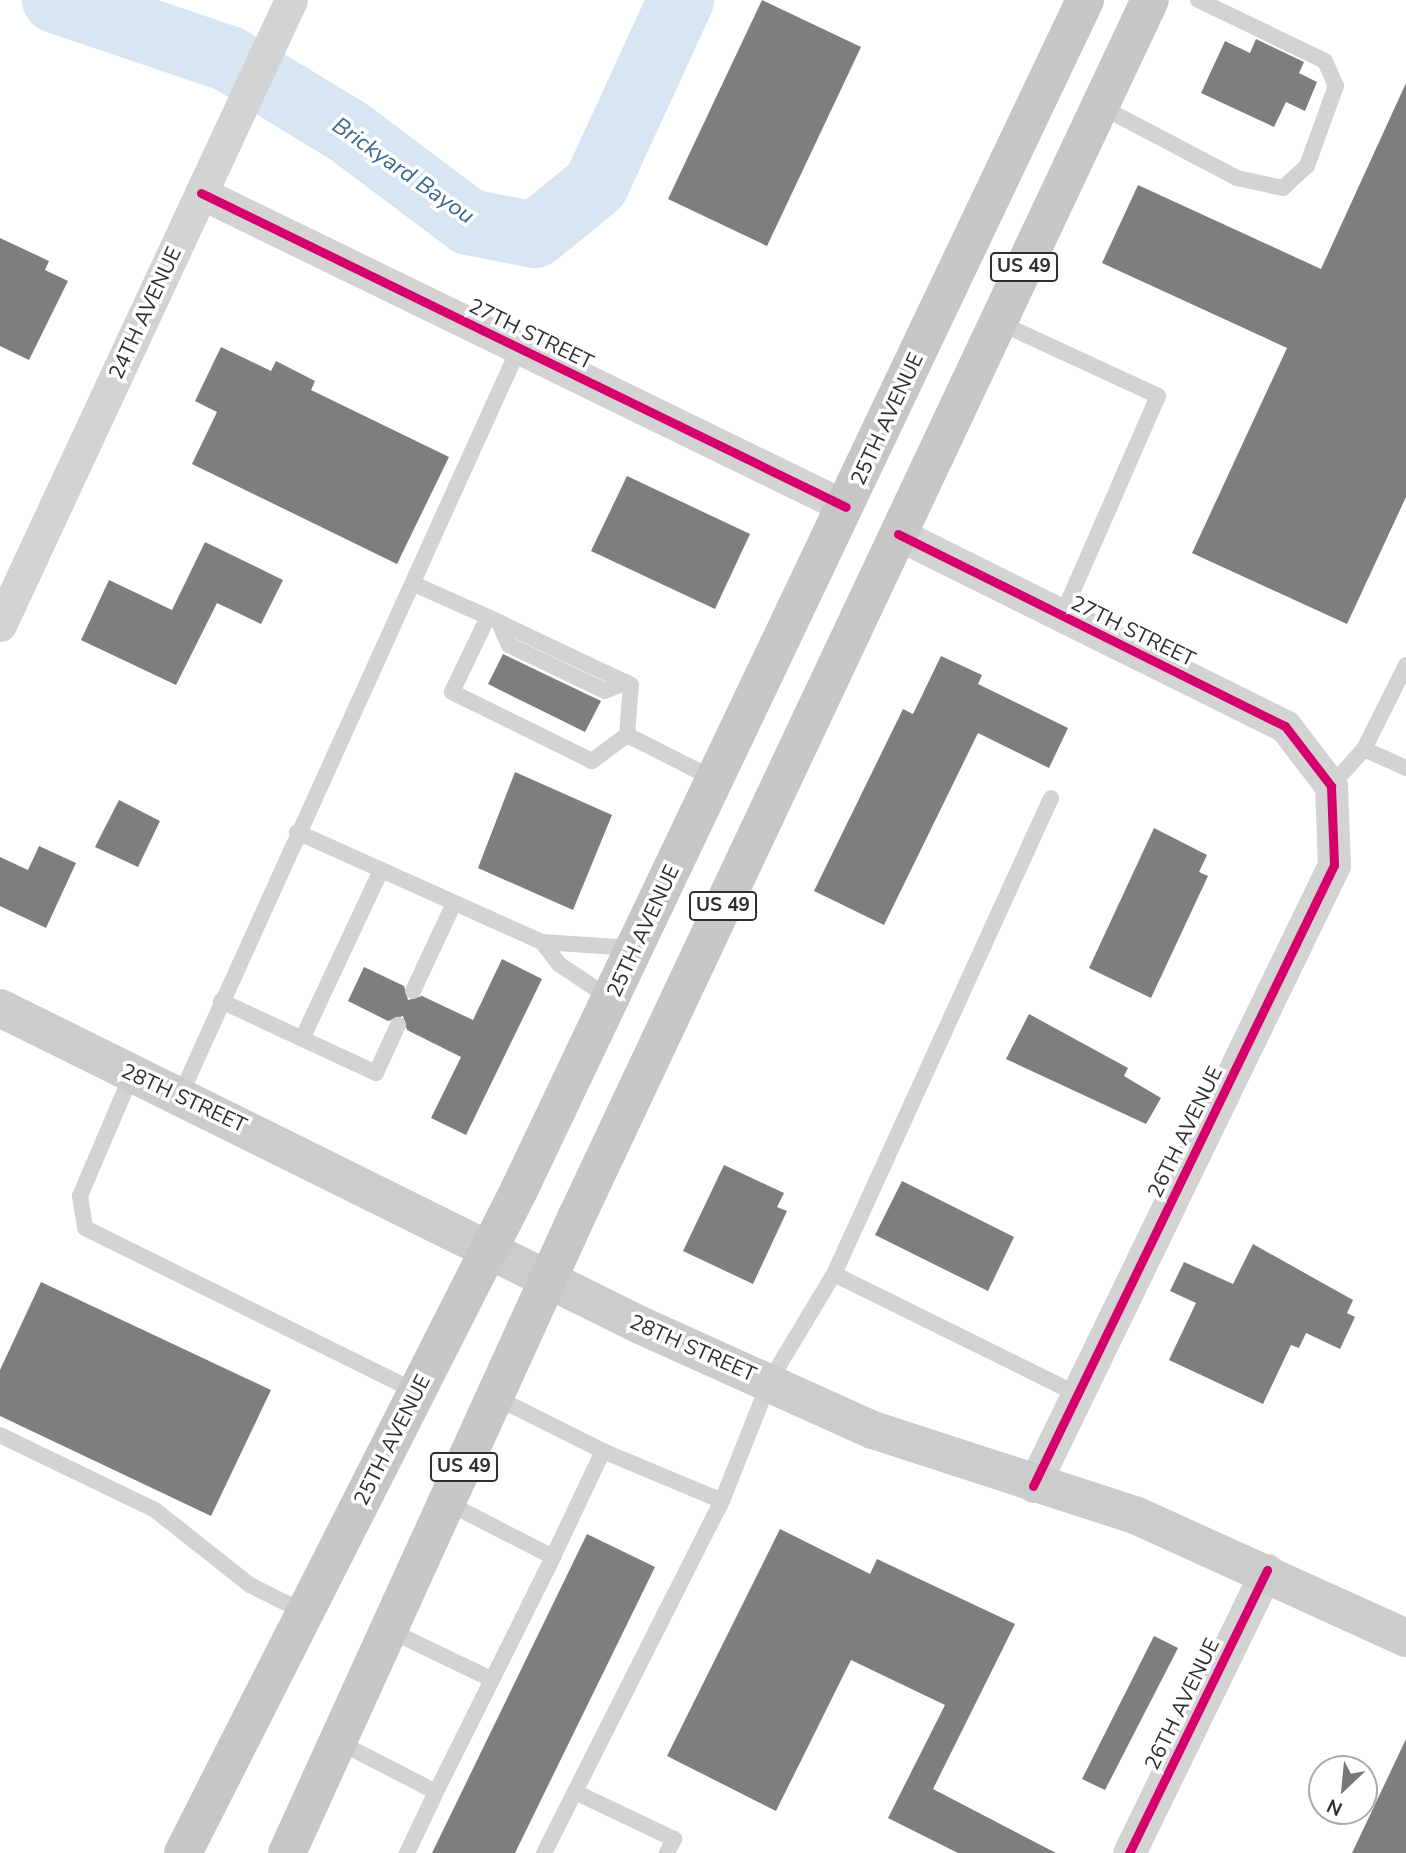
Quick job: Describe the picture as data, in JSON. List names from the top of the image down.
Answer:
{
  "streets": {
    "main road": ["US 49", "25TH AVENUE", "28TH STREET"],
    "street": ["24TH AVENUE", "27TH STREET", "26TH AVENUE"]
  },
  "crossings": [
    ["US 49", "27TH STREET"],
    ["US 49", "28TH STREET"],
    ["24TH AVENUE", "27TH STREET"],
    ["27TH STREET", "25TH AVENUE"],
    ["27TH STREET", "26TH AVENUE"],
    ["25TH AVENUE", "28TH STREET"],
    ["28TH STREET", "26TH AVENUE"]
  ],
  "water": ["Brickyard Bayou"],
  "north": "bottom left"
}
